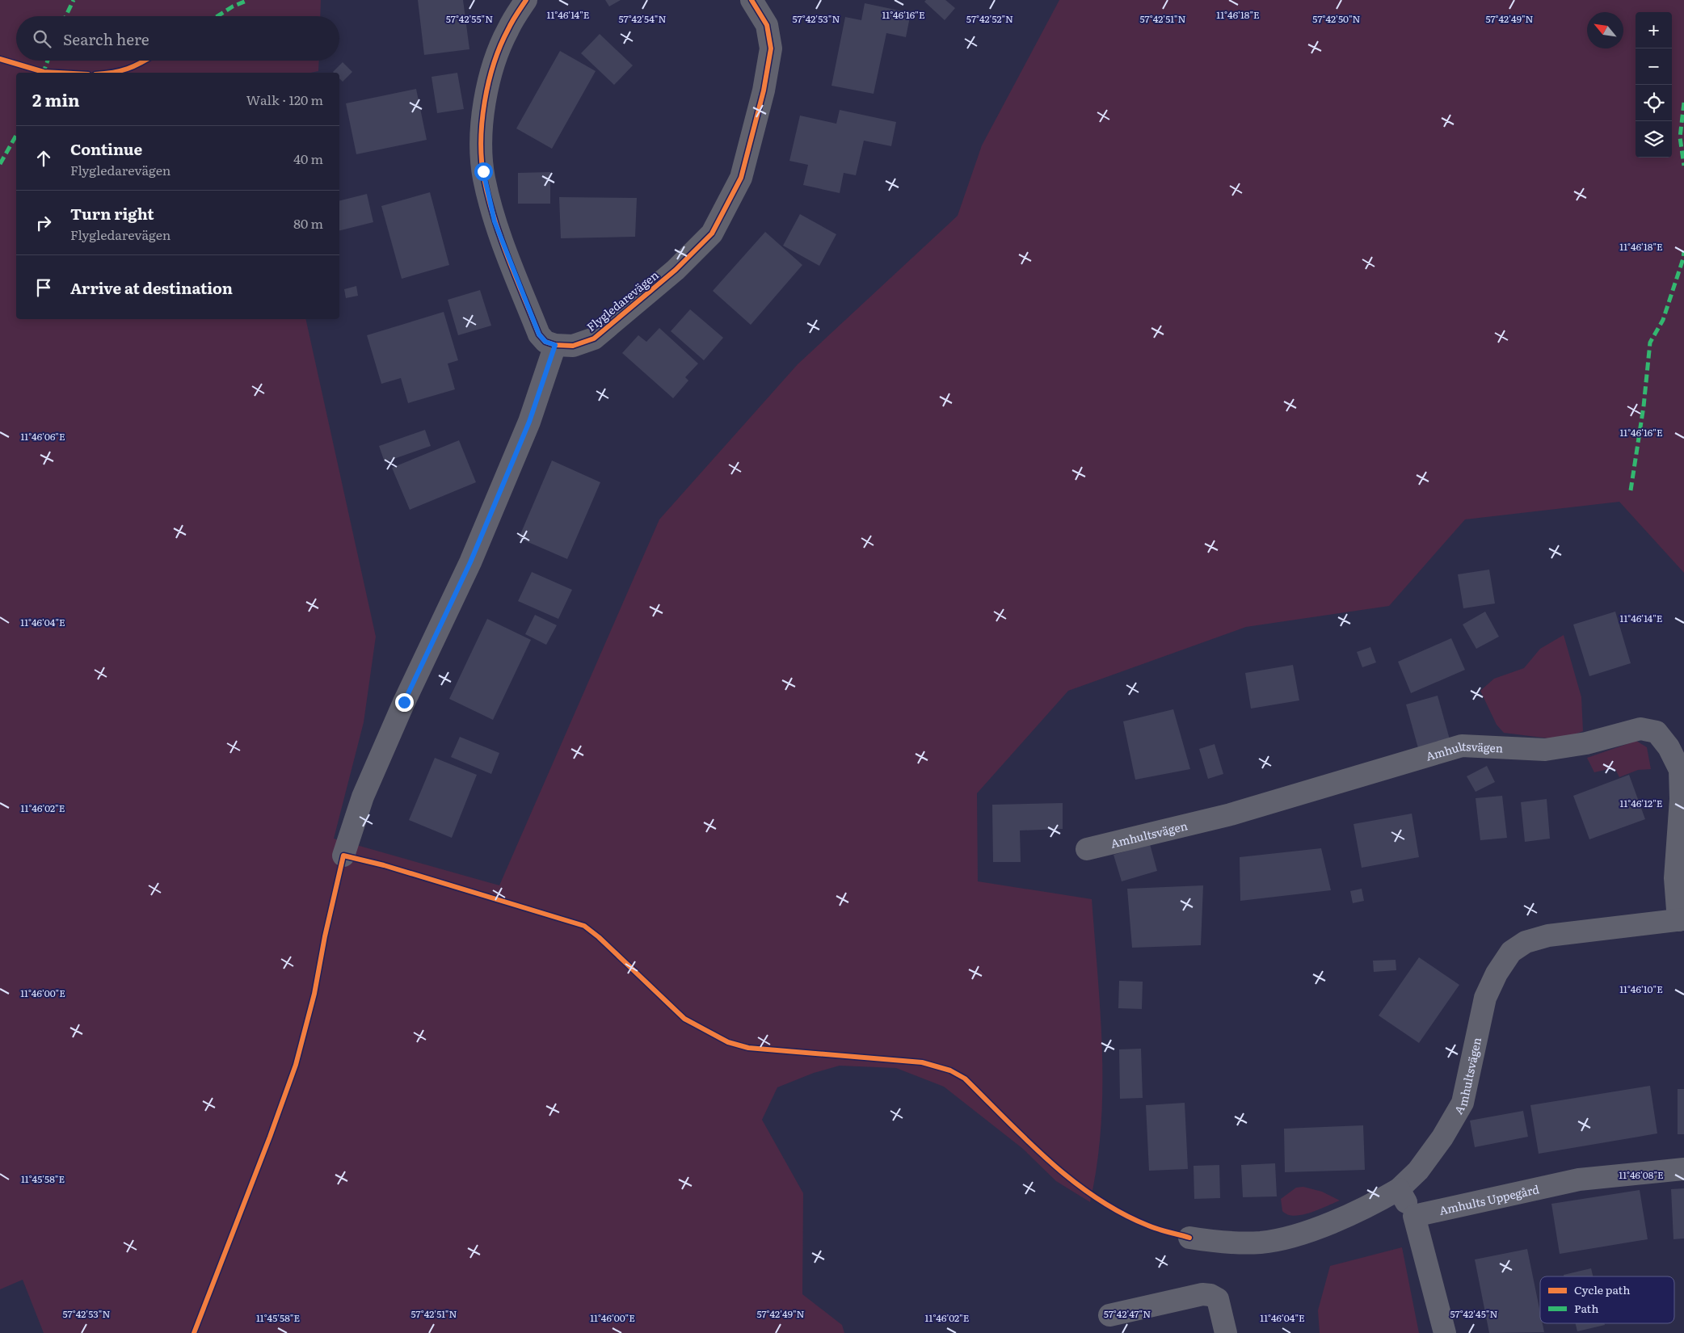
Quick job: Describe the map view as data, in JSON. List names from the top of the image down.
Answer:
{
  "streets": {
    "street": ["Flygledarevägen", "Amhultsvägen", "Amhults Uppegård"]
  },
  "legend": ["Cycle path", "Path"],
  "north": "top left",
  "page": {
    "map_buttons": ["+", "−"],
    "search": "Search here",
    "heading": ["2 min", "Walk · 120 m"],
    "list": [
      ["Continue", "Flygledarevägen", "40 m"],
      ["Turn right", "Flygledarevägen", "80 m"],
      "Arrive at destination"
    ]
  },
  "coordinates": [
    "11°46'14\"E",
    "11°46'16\"E",
    "11°46'18\"E",
    "57°42'54\"N",
    "57°42'51\"N",
    "57°42'55\"N",
    "57°42'53\"N",
    "57°42'52\"N",
    "57°42'50\"N",
    "57°42'49\"N",
    "11°46'06\"E",
    "11°46'04\"E",
    "11°46'12\"E",
    "11°46'02\"E",
    "11°46'10\"E",
    "11°46'00\"E",
    "11°46'08\"E",
    "11°45'58\"E",
    "57°42'47\"N",
    "57°42'45\"N"
  ]
}
